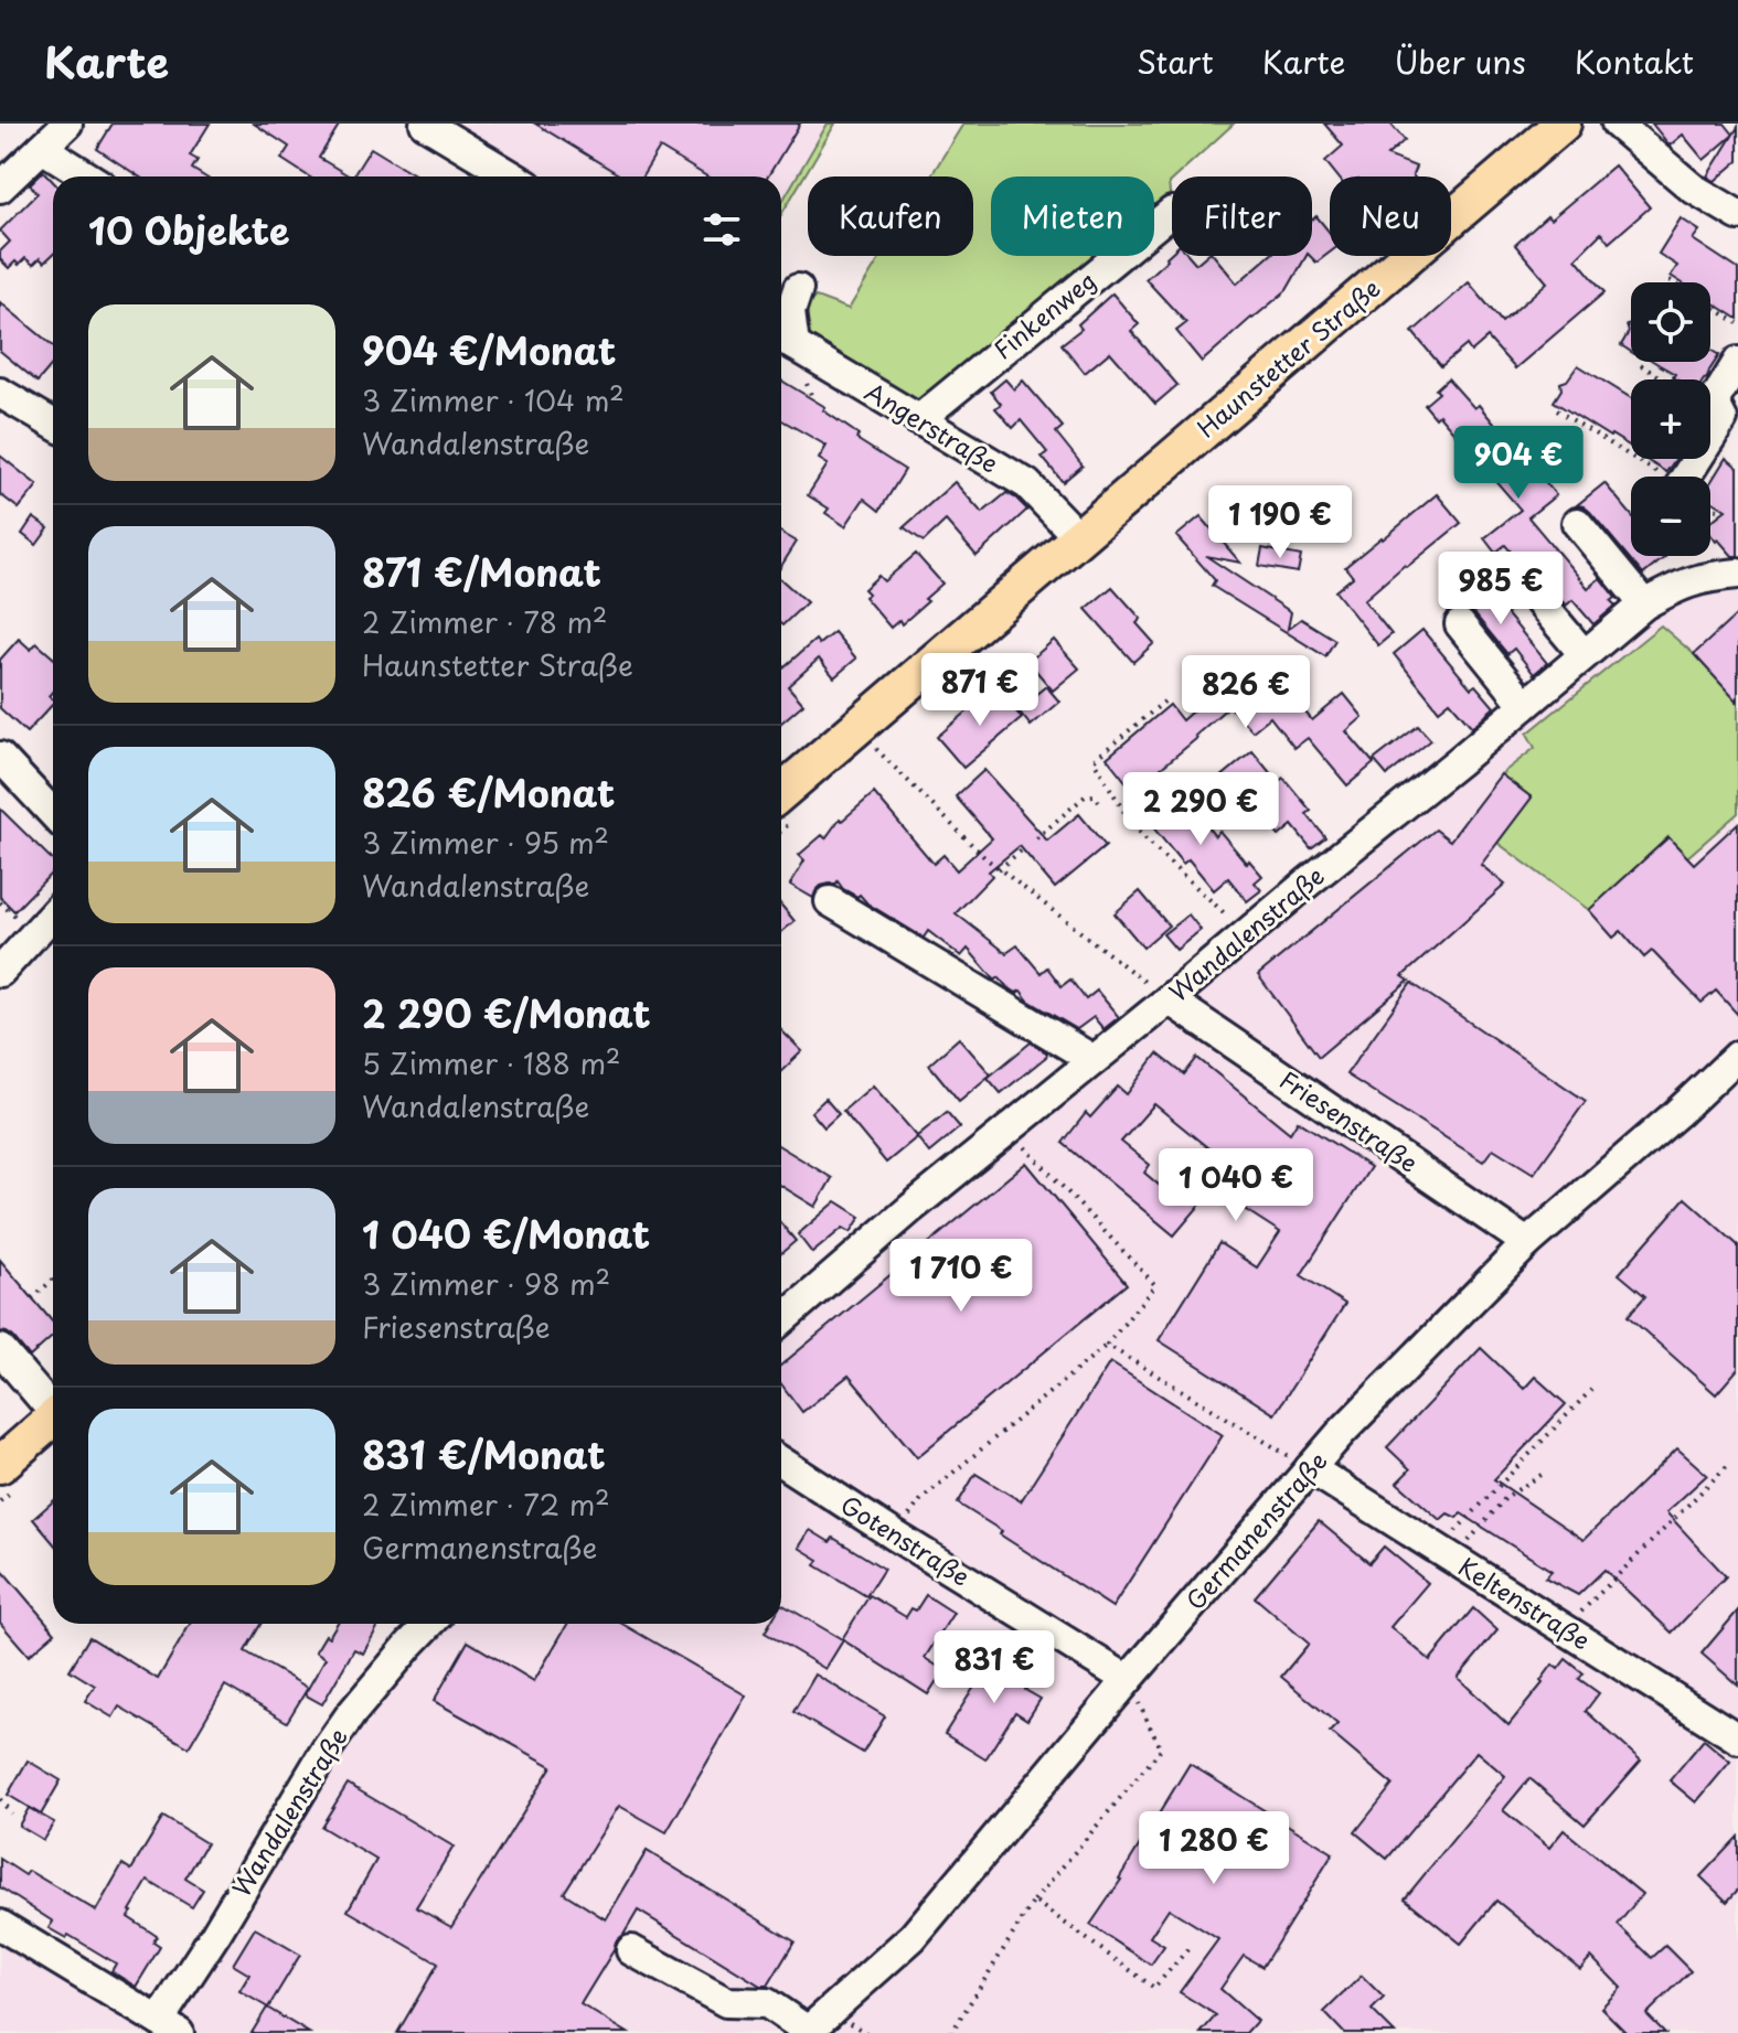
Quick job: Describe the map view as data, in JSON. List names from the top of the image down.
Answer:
{
  "streets": {
    "main road": ["Haunstetter Straße"],
    "street": [
      "Finkenweg",
      "Angerstraße",
      "Wandalenstraße",
      "Friesenstraße",
      "Germanenstraße",
      "Gotenstraße",
      "Keltenstraße"
    ]
  },
  "crossings": [
    ["Finkenweg", "Angerstraße"],
    ["Haunstetter Straße", "Angerstraße"],
    ["Wandalenstraße", "Friesenstraße"],
    ["Friesenstraße", "Germanenstraße"],
    ["Germanenstraße", "Gotenstraße"],
    ["Germanenstraße", "Keltenstraße"]
  ],
  "page": {
    "header": "Karte",
    "nav": [
      "Start",
      "Karte",
      "Über uns",
      "Kontakt"
    ],
    "chip": [
      "Kaufen",
      "Mieten",
      "Filter",
      "Neu"
    ],
    "heading": "10 Objekte",
    "map_buttons": ["+", "−"],
    "list": [
      {
        "name": "904 €/Monat",
        "note": "3 Zimmer · 104 m² · Wandalenstraße"
      },
      {
        "name": "871 €/Monat",
        "note": "2 Zimmer · 78 m² · Haunstetter Straße"
      },
      {
        "name": "826 €/Monat",
        "note": "3 Zimmer · 95 m² · Wandalenstraße"
      },
      {
        "name": "2 290 €/Monat",
        "note": "5 Zimmer · 188 m² · Wandalenstraße"
      },
      {
        "name": "1 040 €/Monat",
        "note": "3 Zimmer · 98 m² · Friesenstraße"
      },
      {
        "name": "831 €/Monat",
        "note": "2 Zimmer · 72 m² · Germanenstraße"
      }
    ],
    "price": [
      "904 €",
      "1 190 €",
      "985 €",
      "871 €",
      "826 €",
      "2 290 €",
      "1 040 €",
      "1 710 €",
      "831 €",
      "1 280 €"
    ]
  }
}
